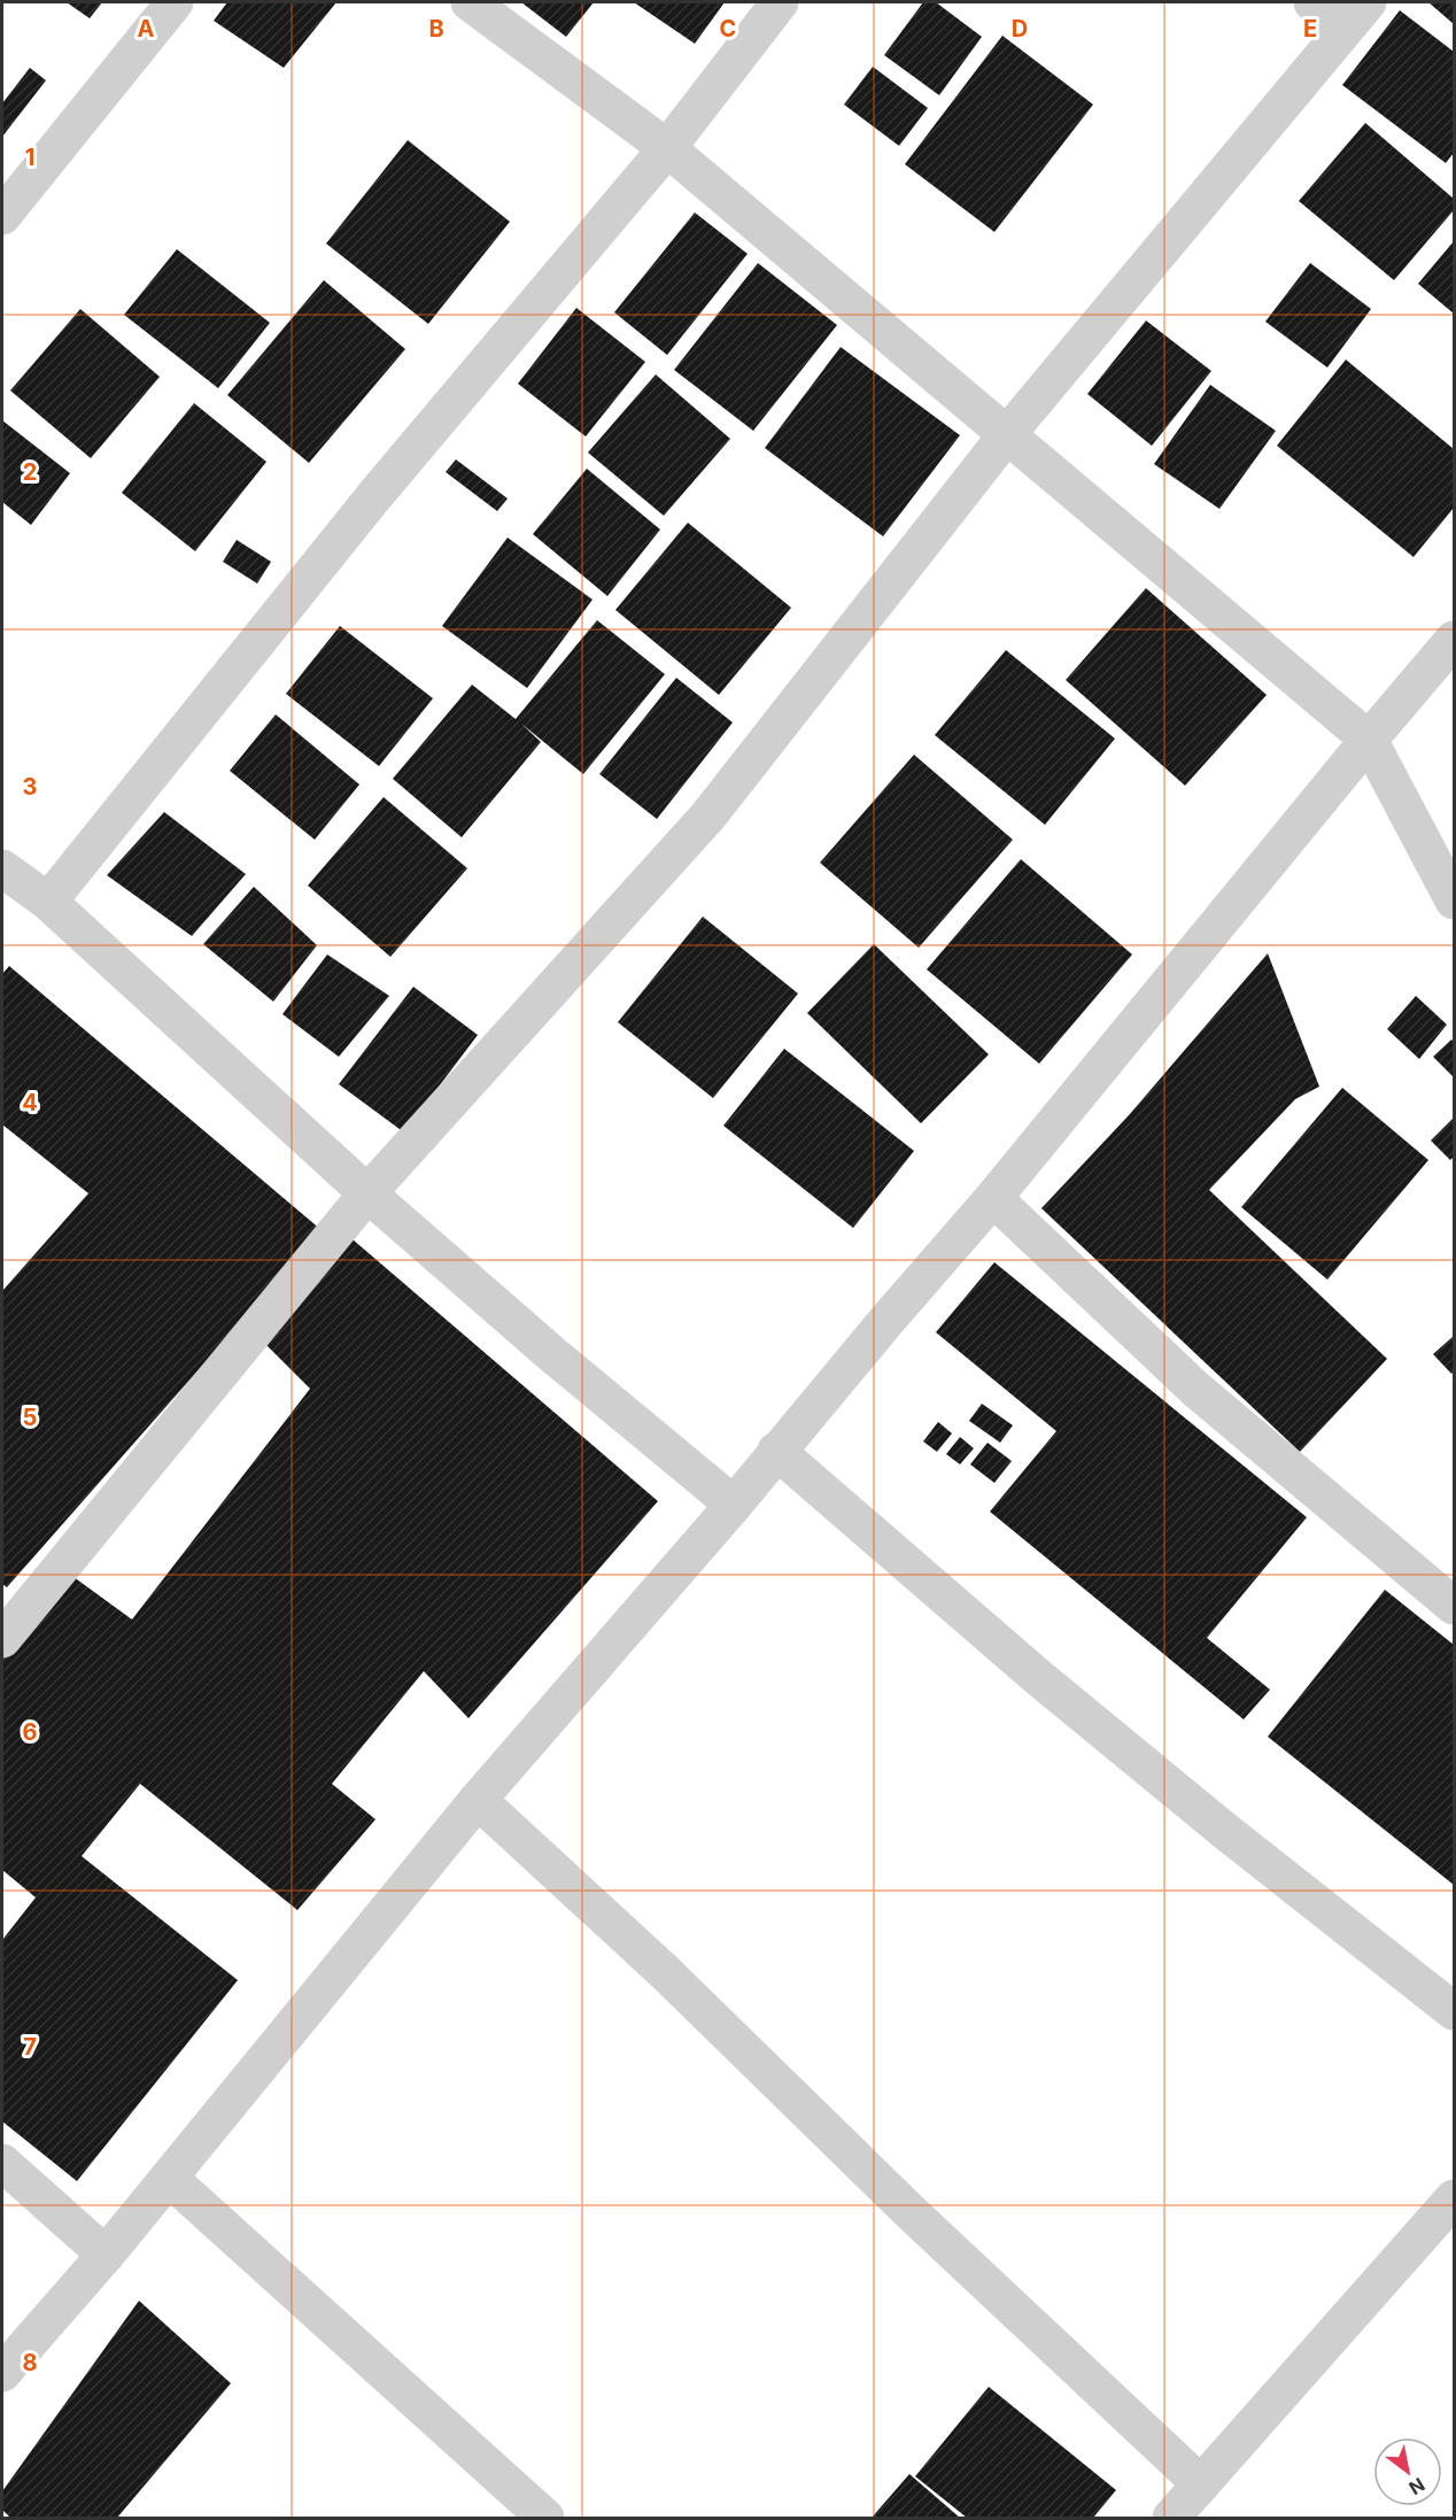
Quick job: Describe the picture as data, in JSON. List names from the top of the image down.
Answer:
{
  "north": "bottom right",
  "grid": {
    "columns": [
      "A",
      "B",
      "C",
      "D",
      "E"
    ],
    "rows": [
      "1",
      "2",
      "3",
      "4",
      "5",
      "6",
      "7",
      "8"
    ]
  }
}
